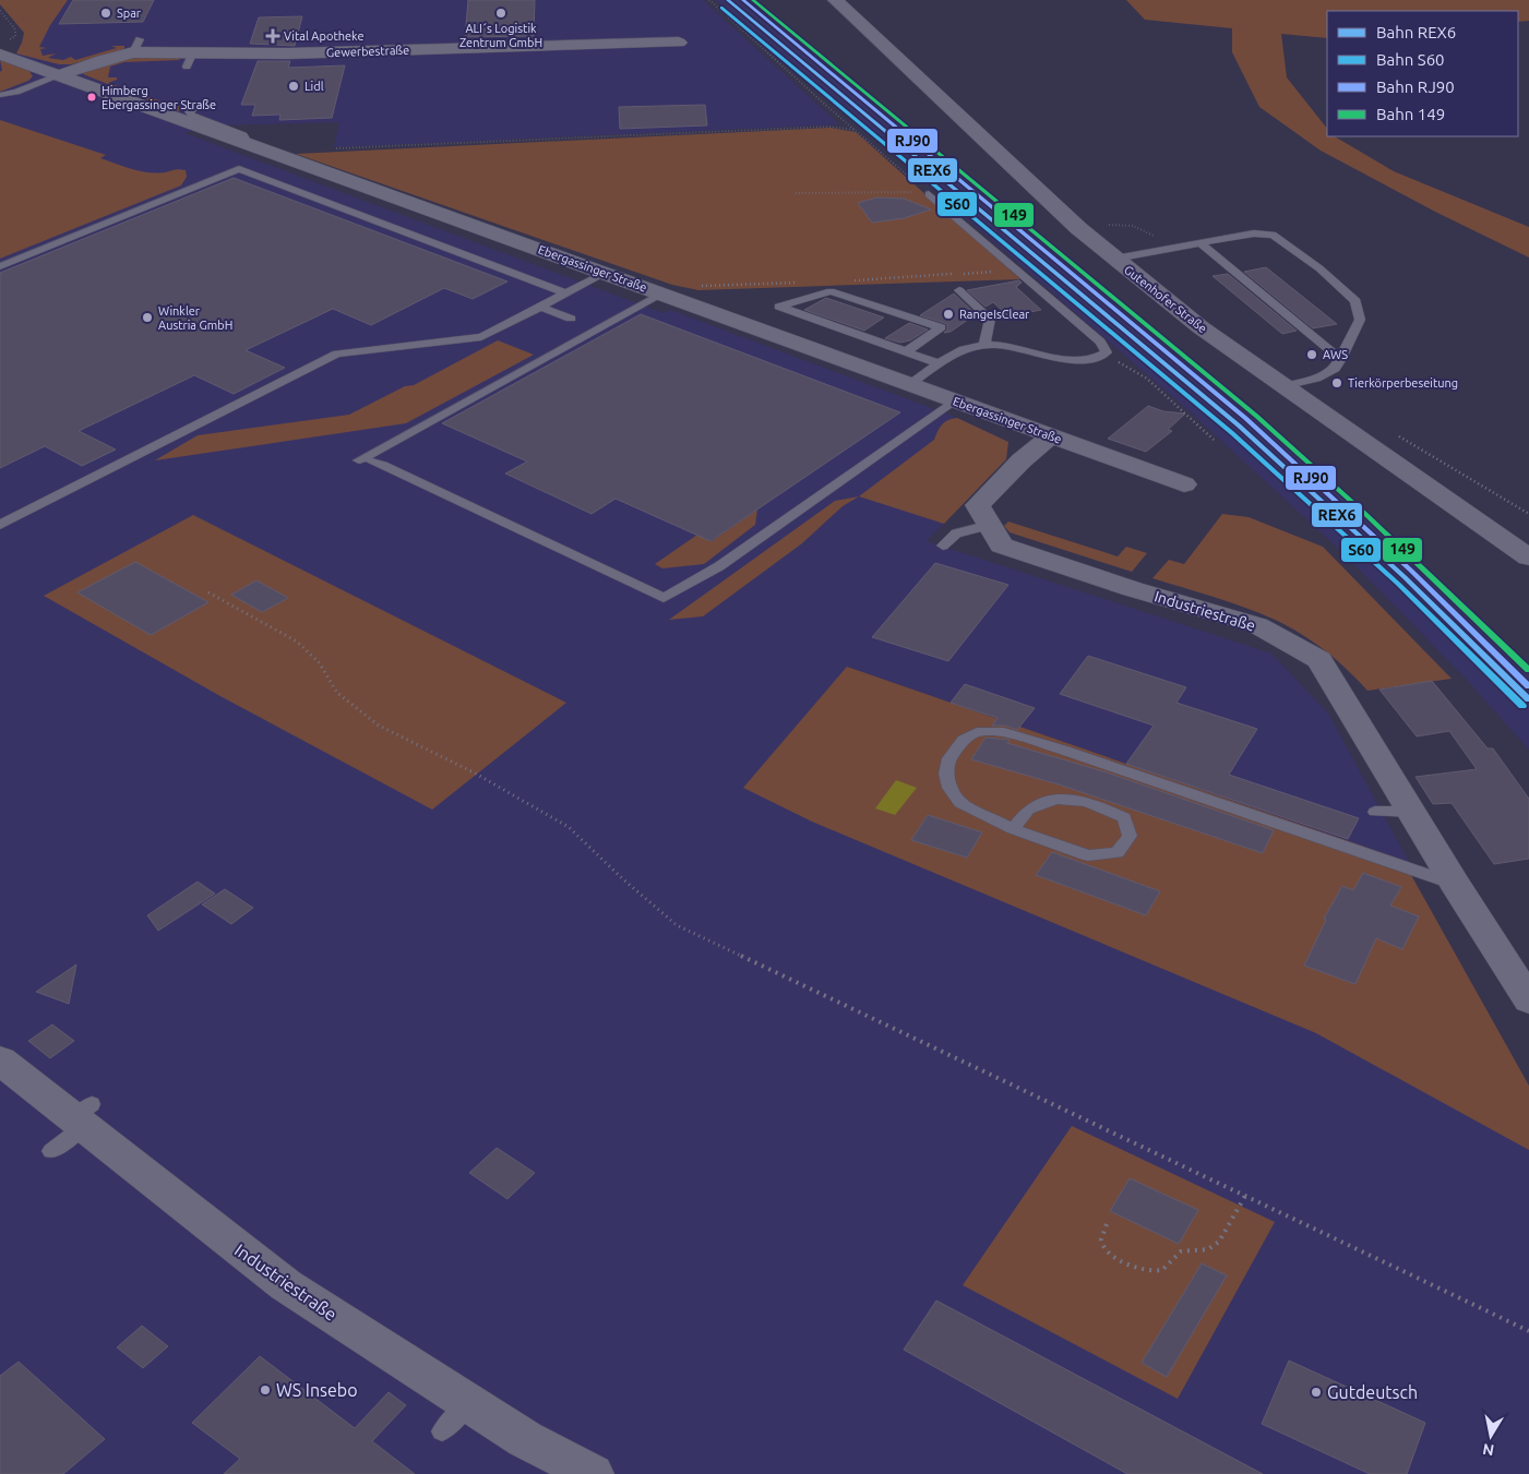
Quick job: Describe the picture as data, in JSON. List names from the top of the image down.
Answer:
{
  "streets": {
    "street": [
      "Gewerbestraße",
      "Ebergassinger Straße",
      "Gutenhofer Straße",
      "Industriestraße"
    ]
  },
  "crossings": [
    ["Gewerbestraße", "Ebergassinger Straße"],
    ["Ebergassinger Straße", "Industriestraße"]
  ],
  "places": {
    "other": [
      "Spar",
      "ALI´s Logistik Zentrum GmbH",
      "Lidl",
      "Himberg Ebergassinger Straße",
      "RangeIsClear",
      "Winkler Austria GmbH",
      "AWS",
      "Tierkörperbeseitung",
      "WS Insebo",
      "Gutdeutsch"
    ],
    "health": ["Vital Apotheke"]
  },
  "lines": [
    "rail line REX6",
    "rail line RJ90",
    "rail line 149",
    "rail line S60"
  ],
  "legend": [
    "Bahn REX6",
    "Bahn S60",
    "Bahn RJ90",
    "Bahn 149"
  ],
  "north": "bottom"
}
